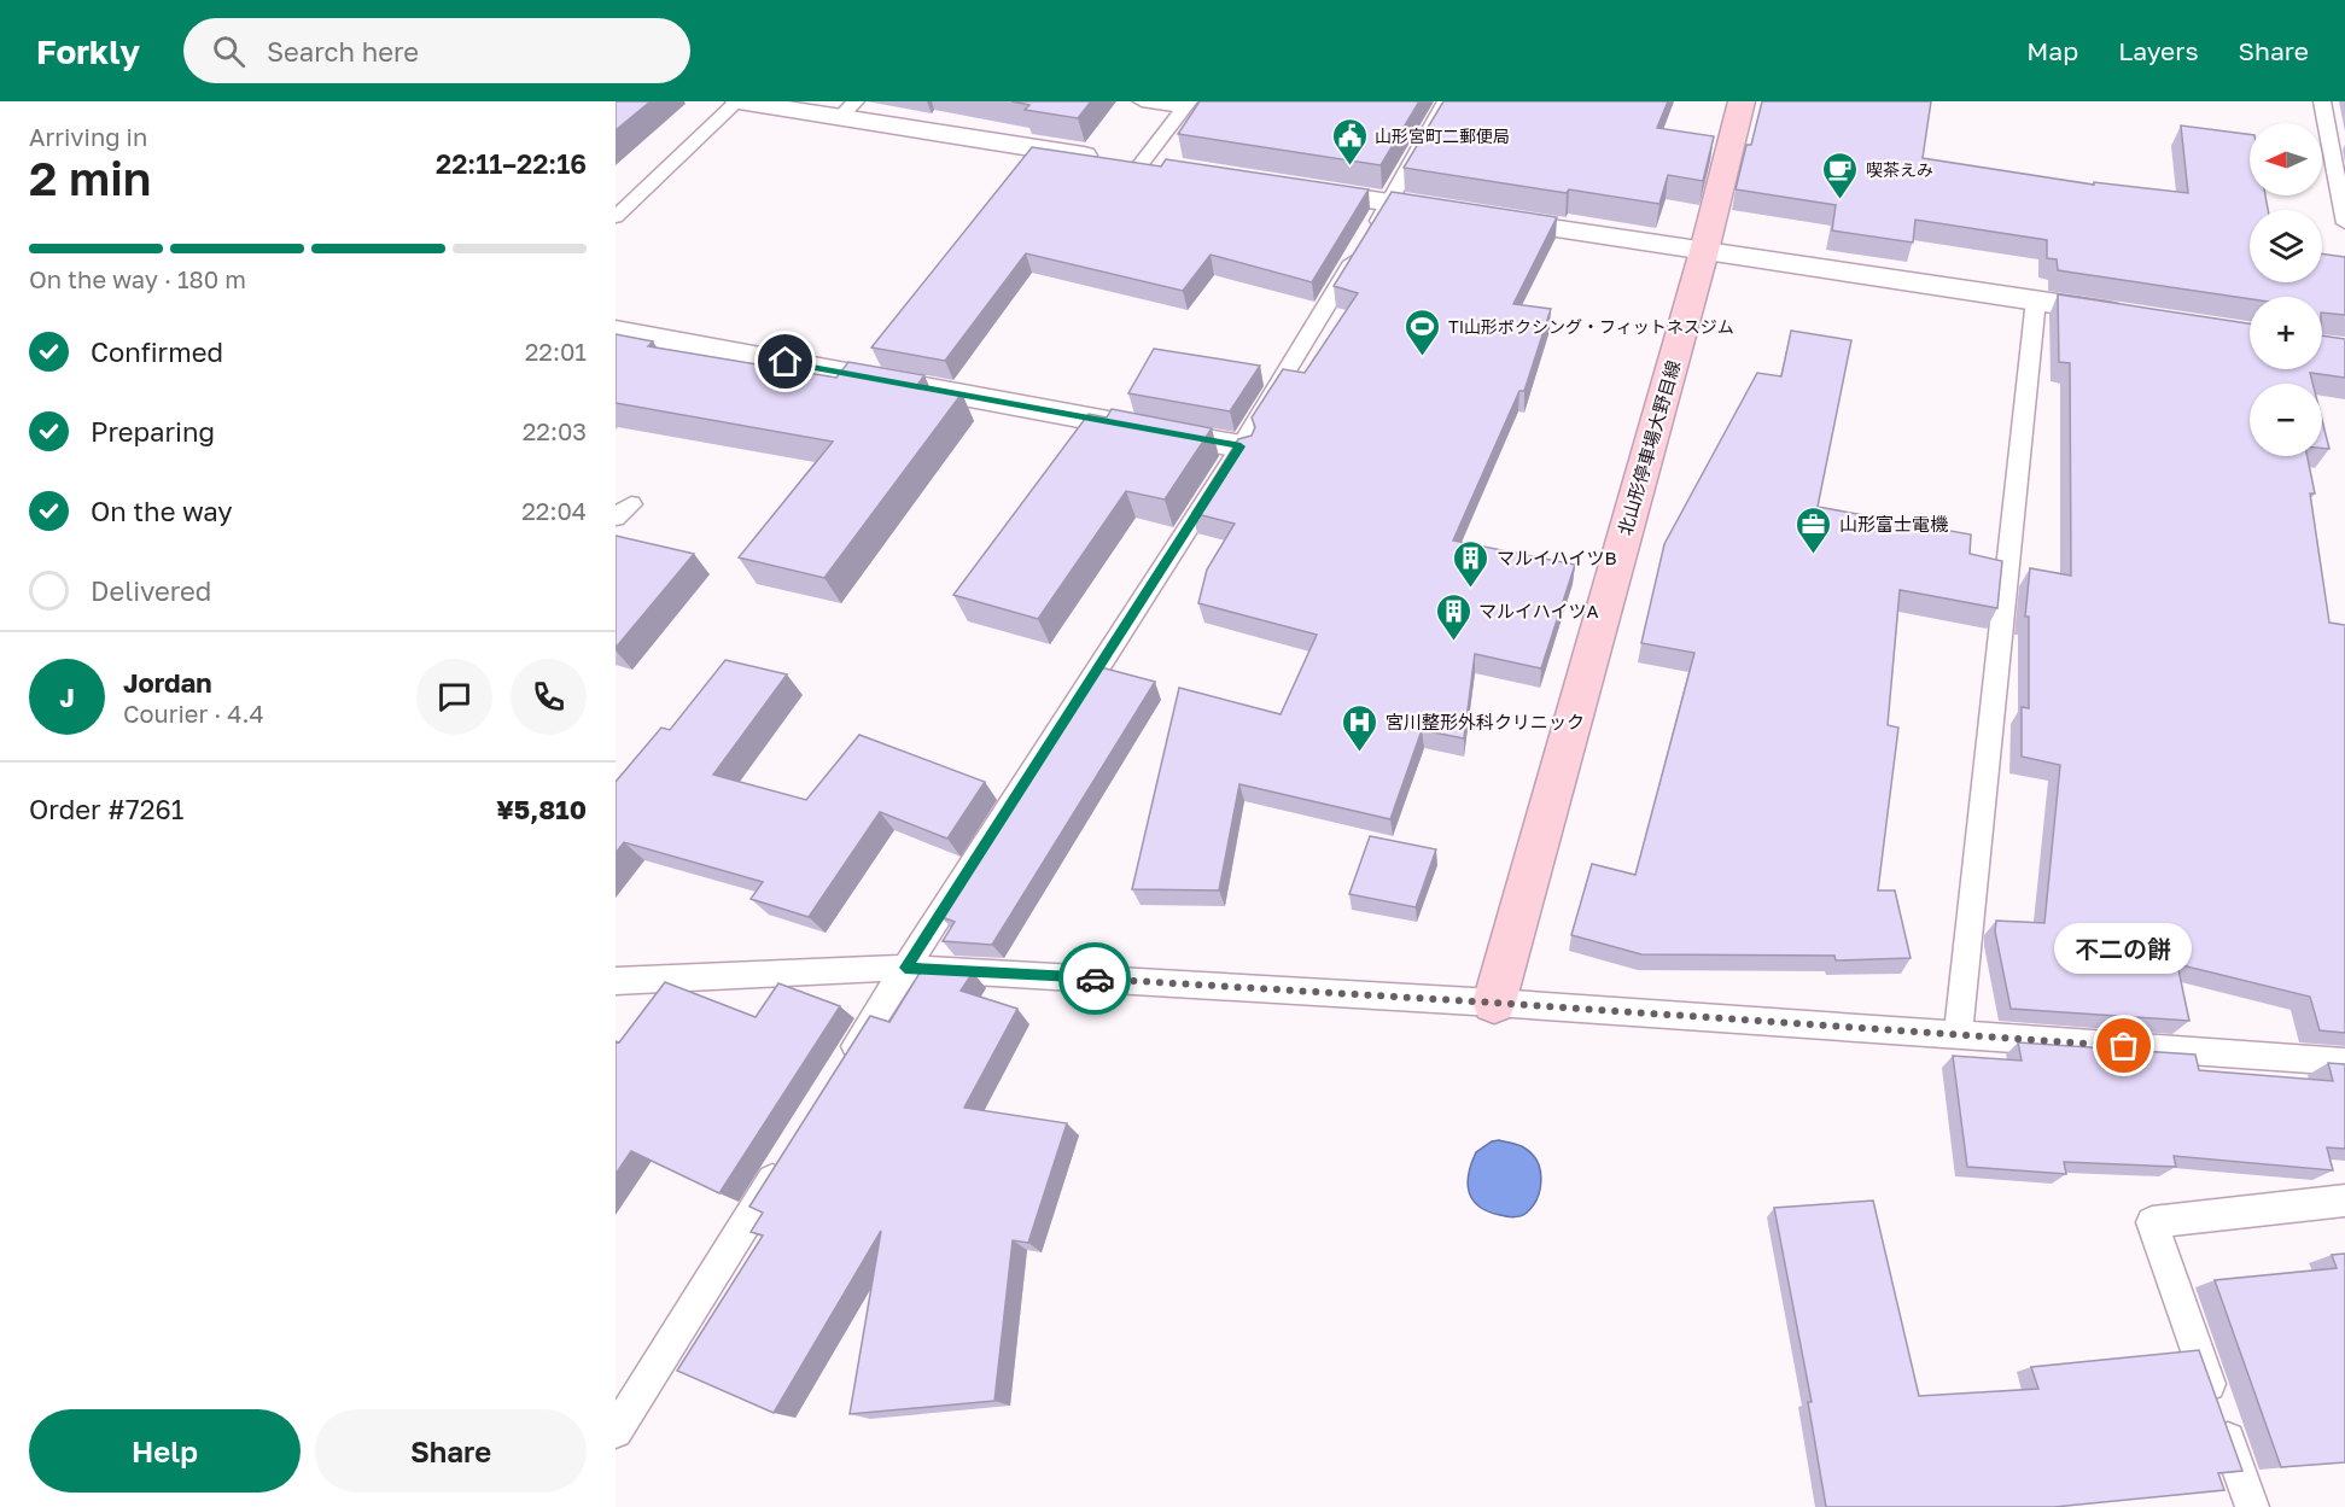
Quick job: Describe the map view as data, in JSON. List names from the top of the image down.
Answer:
{
  "streets": {
    "main road": ["北山形停車場大野目線"]
  },
  "places": {
    "public building": ["山形宮町二郵便局"],
    "cafe": ["喫茶えみ"],
    "sports": ["TI山形ボクシング・フィットネスジム"],
    "office": ["山形富士電機"],
    "building": ["マルイハイツB", "マルイハイツA"],
    "hospital": ["宮川整形外科クリニック"],
    "other": ["不二の餅"]
  },
  "north": "left",
  "page": {
    "header": "Forkly",
    "search": "Search here",
    "nav": ["Map", "Layers", "Share"],
    "heading": ["2 min", "Arriving in", "22:11–22:16"],
    "panel": [
      "Jordan",
      "Courier · 4.4",
      "Order #7261",
      "¥5,810"
    ],
    "map_buttons": ["+", "−"],
    "bar": "On the way · 180 m",
    "list": [
      ["Confirmed", "22:01"],
      ["Preparing", "22:03"],
      ["On the way", "22:04"],
      "Delivered"
    ],
    "round": "J",
    "bubble": "不二の餅",
    "buttons": ["Help", "Share"]
  }
}
